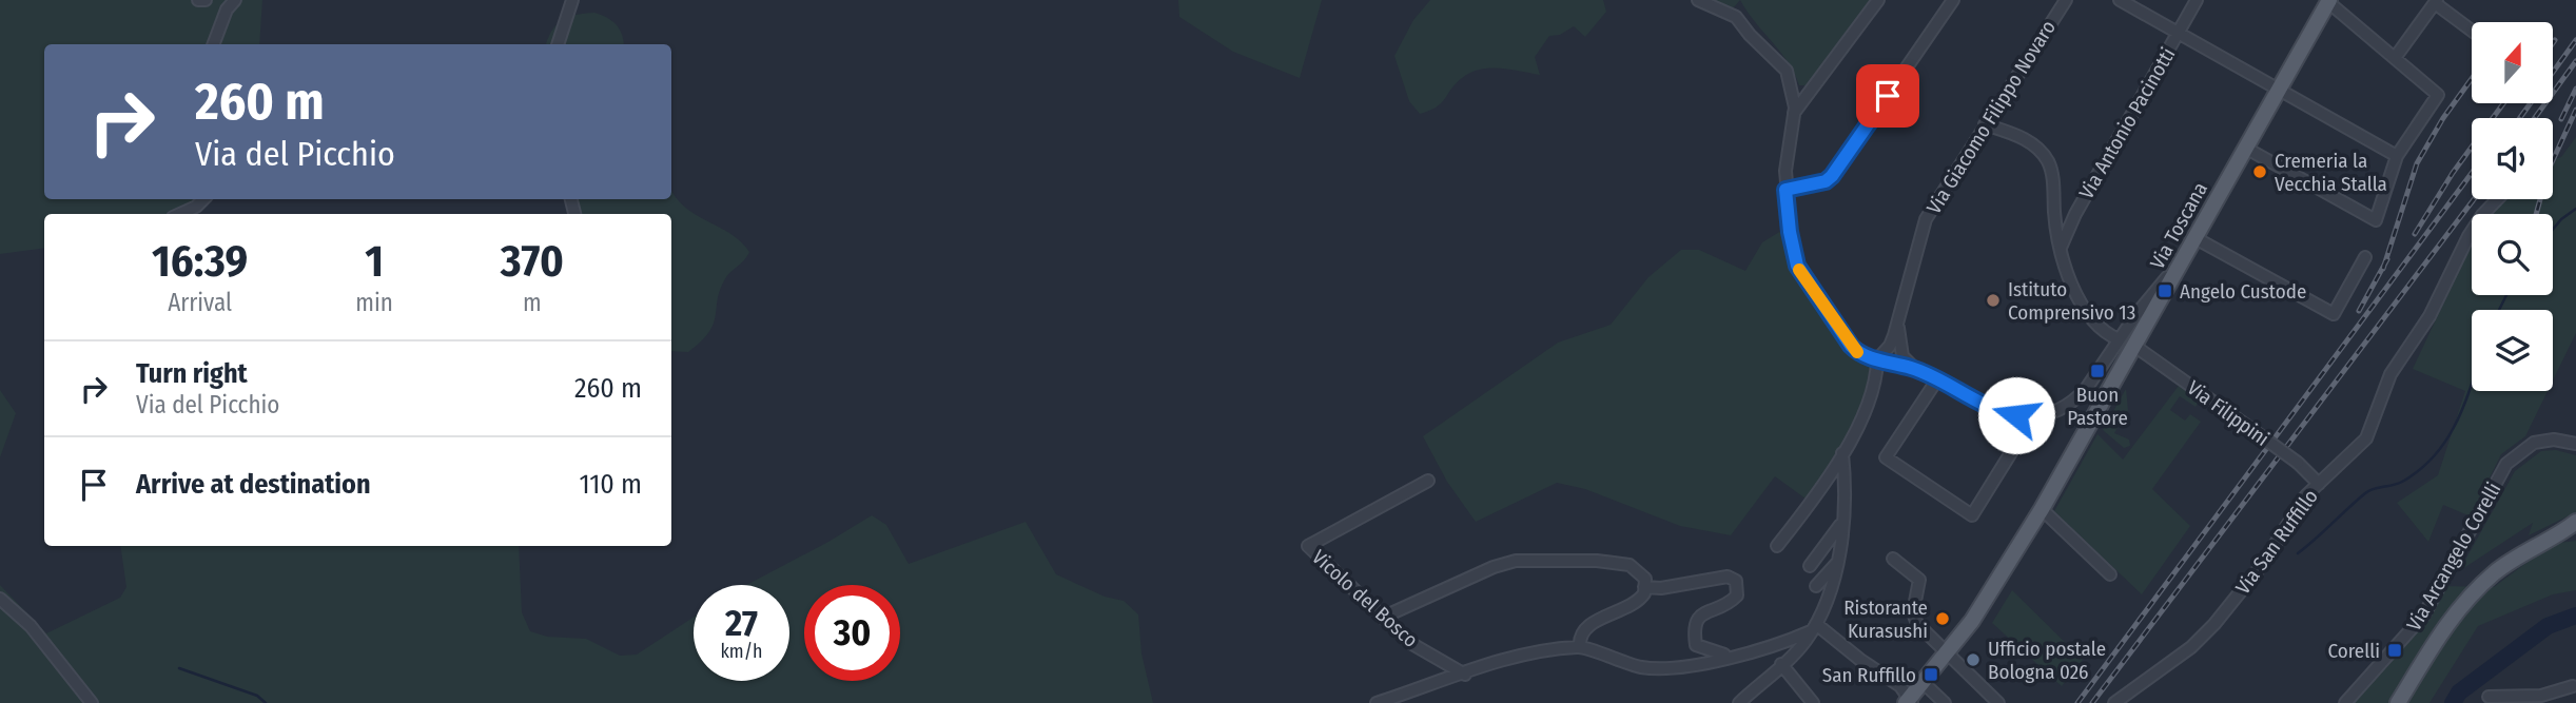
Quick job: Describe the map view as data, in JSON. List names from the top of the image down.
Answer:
{
  "streets": {
    "main road": ["Via Toscana"],
    "street": [
      "Via Giacomo Filippo Novaro",
      "Via Antonio Pacinotti",
      "Via Filippini",
      "Via San Ruffillo",
      "Via Arcangelo Corelli",
      "Vicolo del Bosco"
    ]
  },
  "crossings": [
    ["Via Toscana", "Via Filippini"],
    ["Via Filippini", "Via San Ruffillo"]
  ],
  "places": {
    "other": [
      "Cremeria la Vecchia Stalla",
      "Istituto Comprensivo 13",
      "Ristorante Kurasushi",
      "Ufficio postale Bologna 026"
    ],
    "transit": [
      "Angelo Custode",
      "Buon Pastore",
      "Corelli",
      "San Ruffillo"
    ]
  },
  "north": "top",
  "page": {
    "turn": ["260 m", "Via del Picchio"],
    "eta": [
      "16:39",
      "Arrival",
      "1",
      "min",
      "370",
      "m"
    ],
    "list": [
      {
        "name": "Turn right",
        "note": "Via del Picchio",
        "value": "260 m"
      },
      {
        "name": "Arrive at destination",
        "value": "110 m"
      }
    ],
    "speed": "27 km/h",
    "limit": "30"
  }
}
